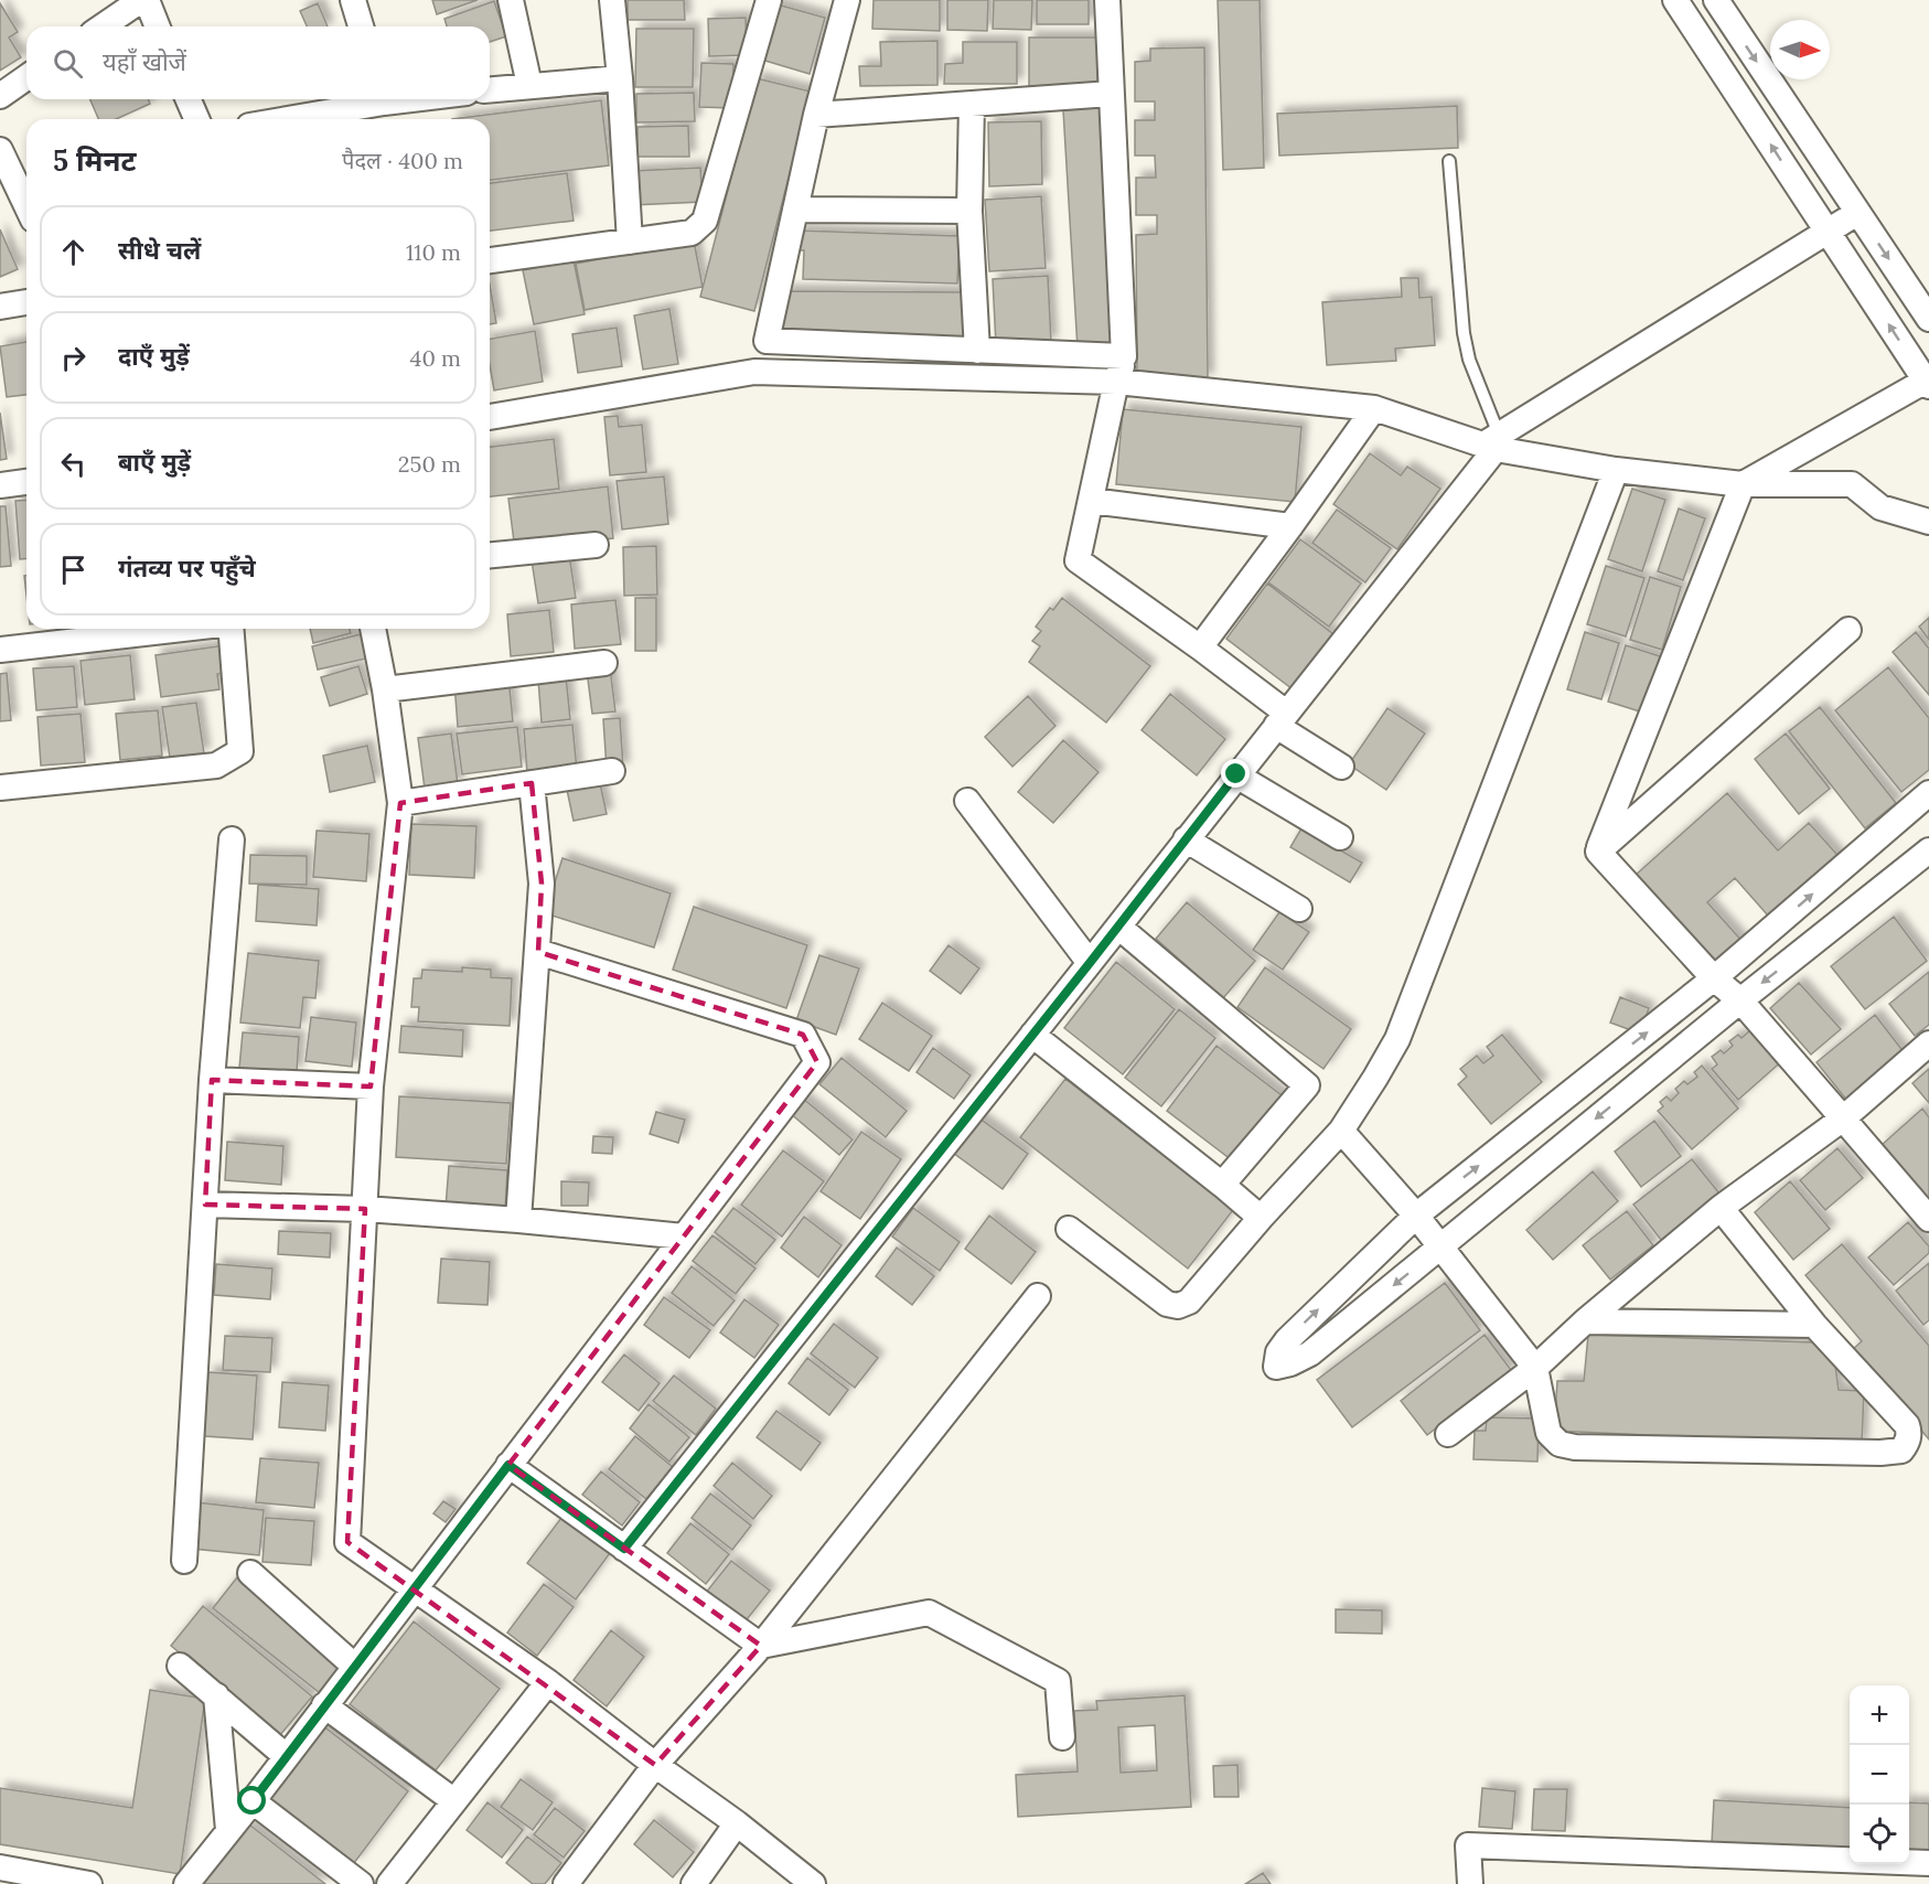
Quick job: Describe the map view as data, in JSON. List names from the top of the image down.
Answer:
{
  "north": "right",
  "page": {
    "search": "यहाँ खोजें",
    "heading": ["5 मिनट", "पैदल · 400 m"],
    "list": [
      ["सीधे चलें", "110 m"],
      ["दाएँ मुड़ें", "40 m"],
      ["बाएँ मुड़ें", "250 m"],
      "गंतव्य पर पहुँचे"
    ],
    "map_buttons": ["+", "−"]
  }
}
